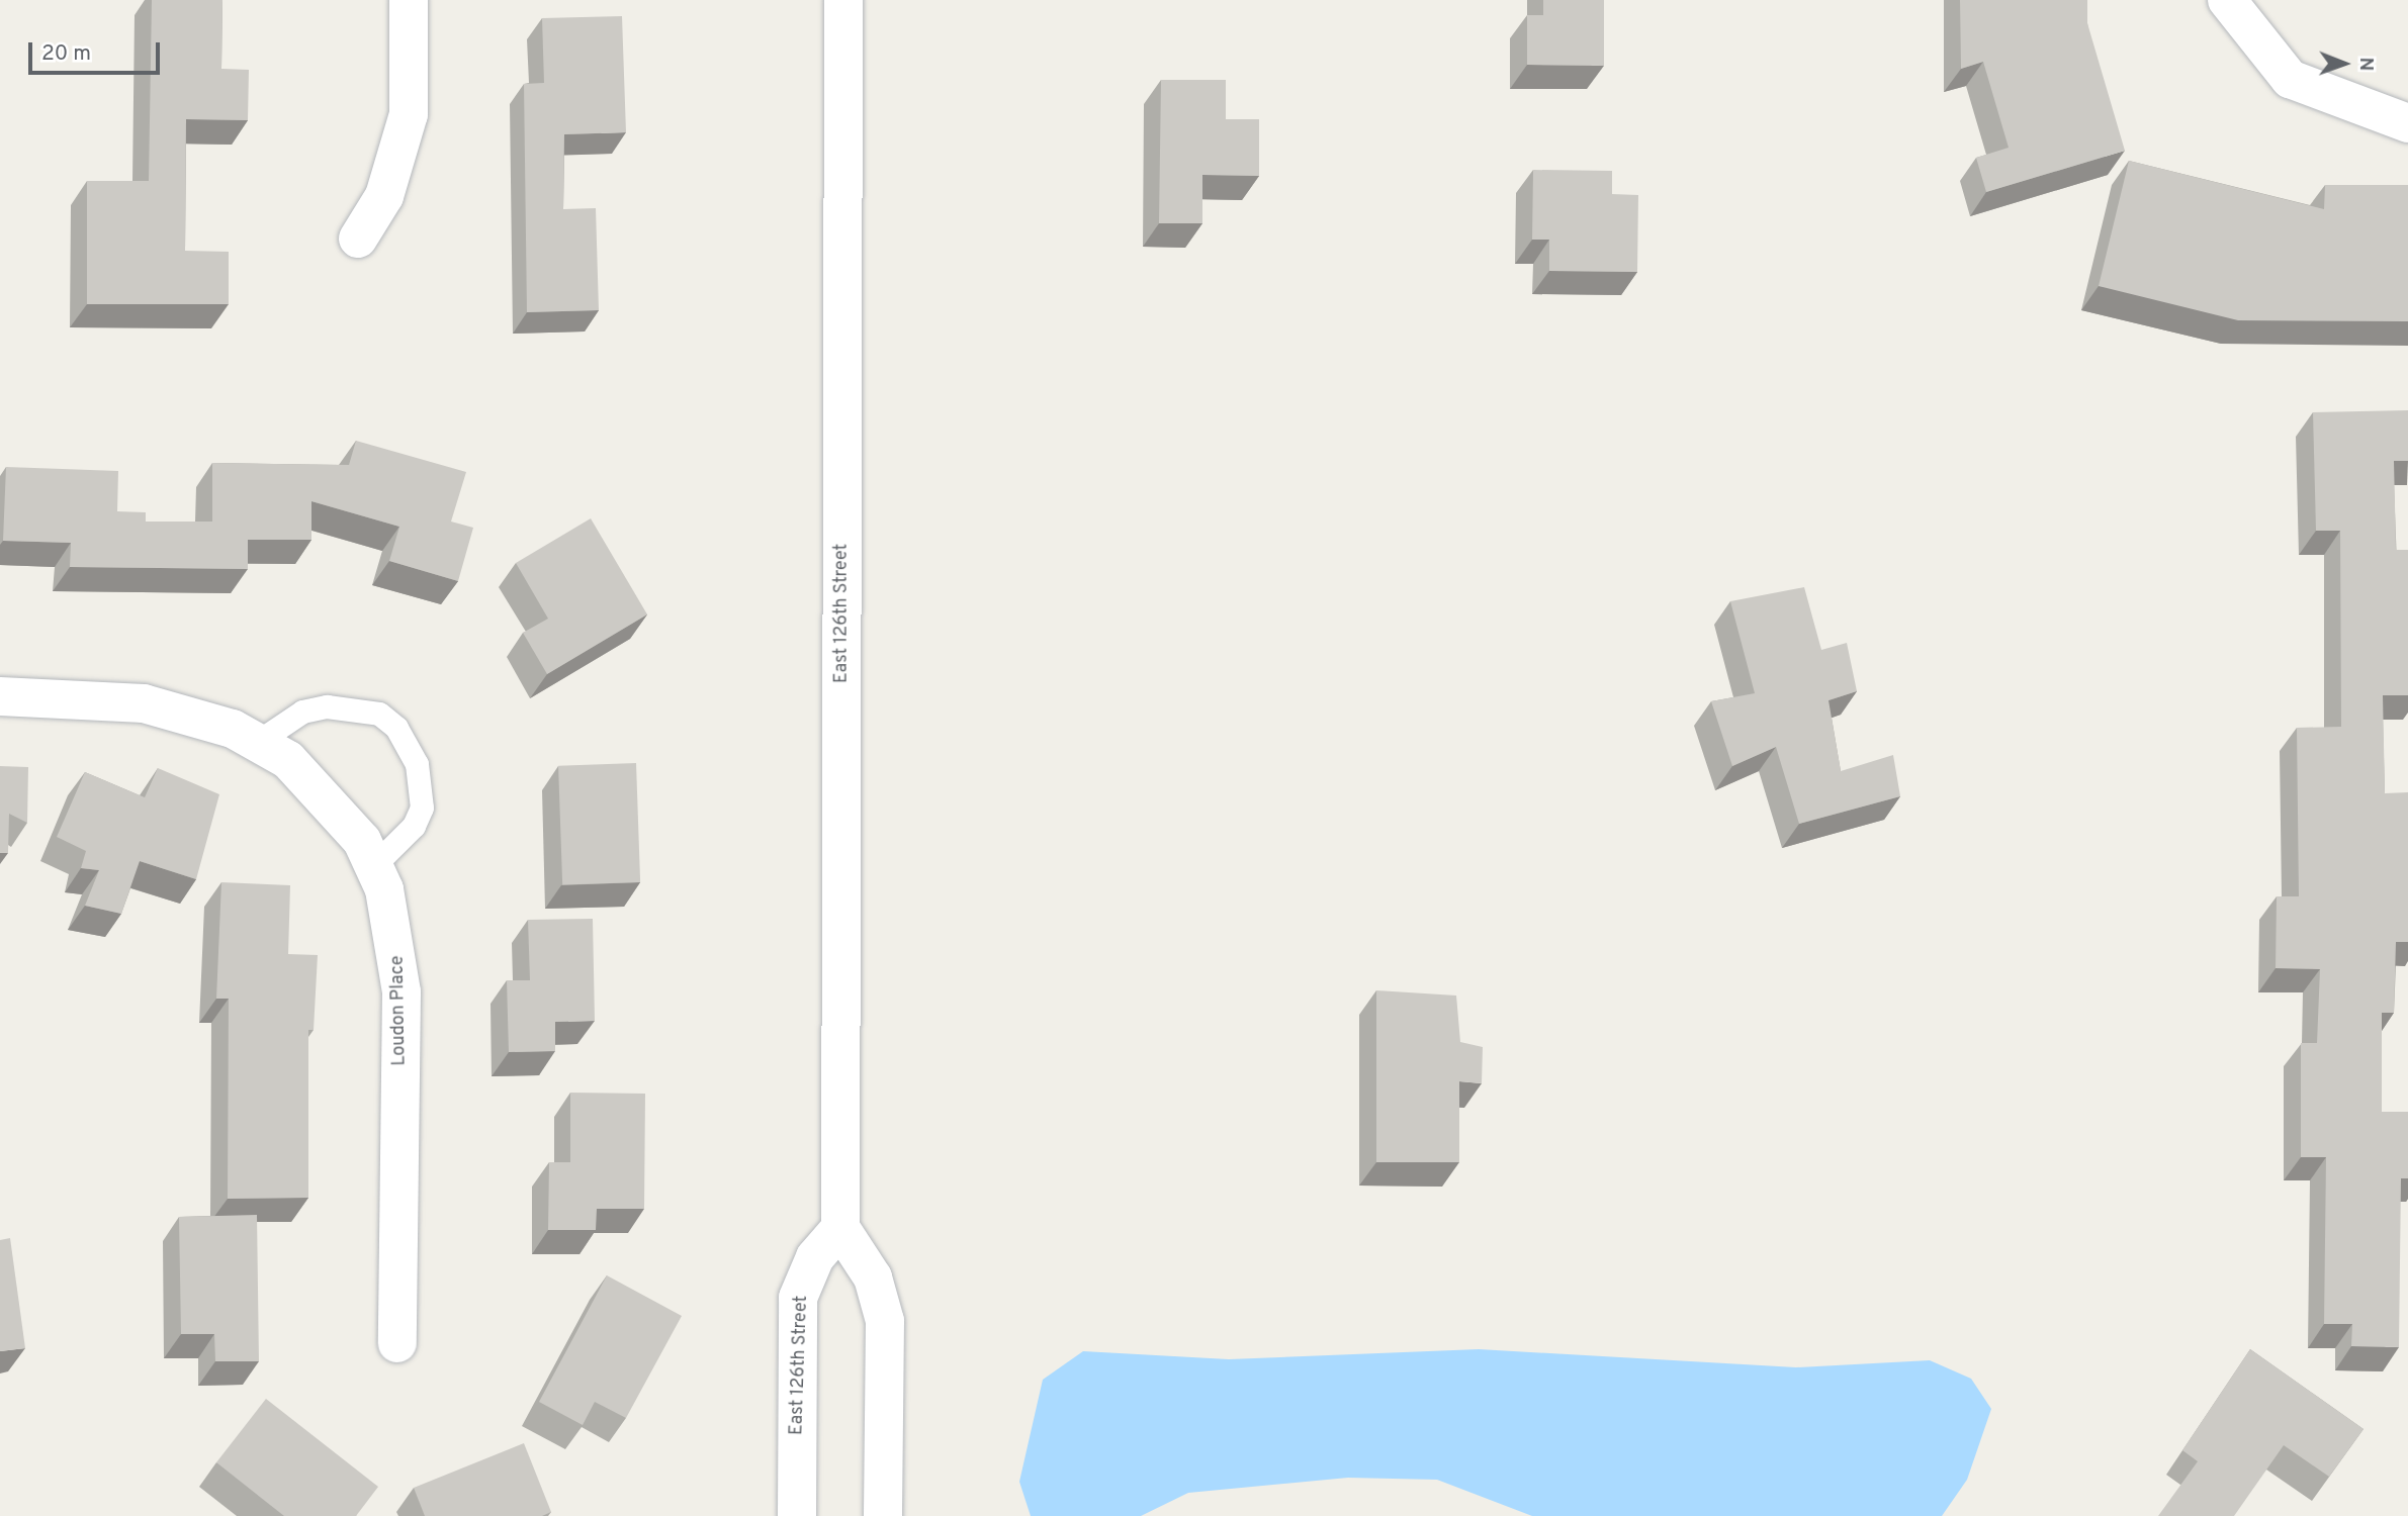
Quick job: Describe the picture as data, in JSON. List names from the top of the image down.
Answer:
{
  "streets": {
    "main road": ["East 126th Street", "Loudon Place"]
  },
  "scale_bar": "20 m",
  "north": "right"
}
